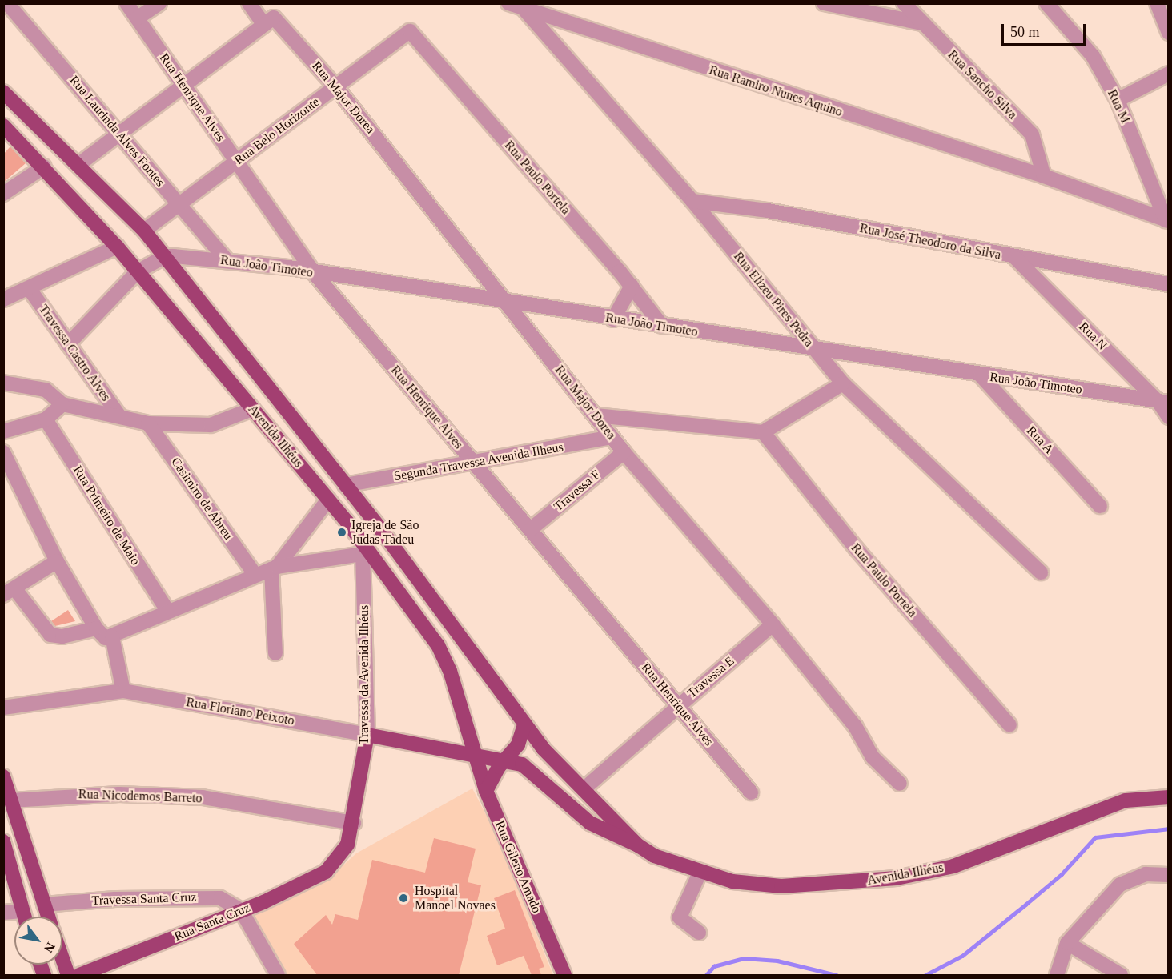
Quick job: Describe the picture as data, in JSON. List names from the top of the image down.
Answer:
{
  "streets": {
    "main road": [
      "Avenida Ilhéus",
      "Travessa da Avenida Ilhéus",
      "Rua Floriano Peixoto",
      "Rua Gileno Amado",
      "Rua Santa Cruz"
    ],
    "street": [
      "Rua Sancho Silva",
      "Rua Ramiro Nunes Aquino",
      "Rua Henrique Alves",
      "Rua Major Dorea",
      "Rua M",
      "Rua Laurinda Alves Fontes",
      "Rua Belo Horizonte",
      "Rua Paulo Portela",
      "Rua José Theodoro da Silva",
      "Rua João Timoteo",
      "Rua Elizeu Pires Pedra",
      "Rua N",
      "Travessa Castro Alves",
      "Rua A",
      "Segunda Travessa Avenida Ilheus",
      "Travessa F",
      "Casimiro de Abreu",
      "Rua Primeiro de Maio",
      "Travessa E",
      "Rua Nicodemos Barreto",
      "Travessa Santa Cruz"
    ]
  },
  "crossings": [
    ["Rua Sancho Silva", "Rua Ramiro Nunes Aquino"],
    ["Rua Ramiro Nunes Aquino", "Rua M"],
    ["Rua Ramiro Nunes Aquino", "Rua Elizeu Pires Pedra"],
    ["Rua Henrique Alves", "Rua Belo Horizonte"],
    ["Rua Henrique Alves", "Rua João Timoteo"],
    ["Rua Henrique Alves", "Segunda Travessa Avenida Ilheus"],
    ["Rua Henrique Alves", "Travessa F"],
    ["Rua Henrique Alves", "Travessa E"],
    ["Rua Major Dorea", "Rua Belo Horizonte"],
    ["Rua Major Dorea", "Rua João Timoteo"],
    ["Rua Major Dorea", "Segunda Travessa Avenida Ilheus"],
    ["Rua Major Dorea", "Travessa F"],
    ["Rua Major Dorea", "Travessa E"],
    ["Rua Laurinda Alves Fontes", "Rua Belo Horizonte"],
    ["Rua Laurinda Alves Fontes", "Rua João Timoteo"],
    ["Rua Belo Horizonte", "Rua Paulo Portela"],
    ["Rua Belo Horizonte", "Avenida Ilhéus"],
    ["Rua Paulo Portela", "Rua João Timoteo"],
    ["Rua José Theodoro da Silva", "Rua Elizeu Pires Pedra"],
    ["Rua José Theodoro da Silva", "Rua N"],
    ["Rua João Timoteo", "Rua Elizeu Pires Pedra"],
    ["Rua João Timoteo", "Rua N"],
    ["Rua João Timoteo", "Avenida Ilhéus"],
    ["Rua João Timoteo", "Rua A"],
    ["Avenida Ilhéus", "Segunda Travessa Avenida Ilheus"],
    ["Avenida Ilhéus", "Travessa da Avenida Ilhéus"],
    ["Avenida Ilhéus", "Travessa E"],
    ["Avenida Ilhéus", "Rua Floriano Peixoto"],
    ["Avenida Ilhéus", "Rua Gileno Amado"],
    ["Travessa da Avenida Ilhéus", "Rua Floriano Peixoto"],
    ["Travessa da Avenida Ilhéus", "Rua Nicodemos Barreto"],
    ["Travessa da Avenida Ilhéus", "Rua Santa Cruz"],
    ["Rua Floriano Peixoto", "Rua Gileno Amado"],
    ["Travessa Santa Cruz", "Rua Santa Cruz"]
  ],
  "places": ["Igreja de São Judas Tadeu", "Hospital Manoel Novaes"],
  "scale_bar": "50 m",
  "north": "bottom right"
}
